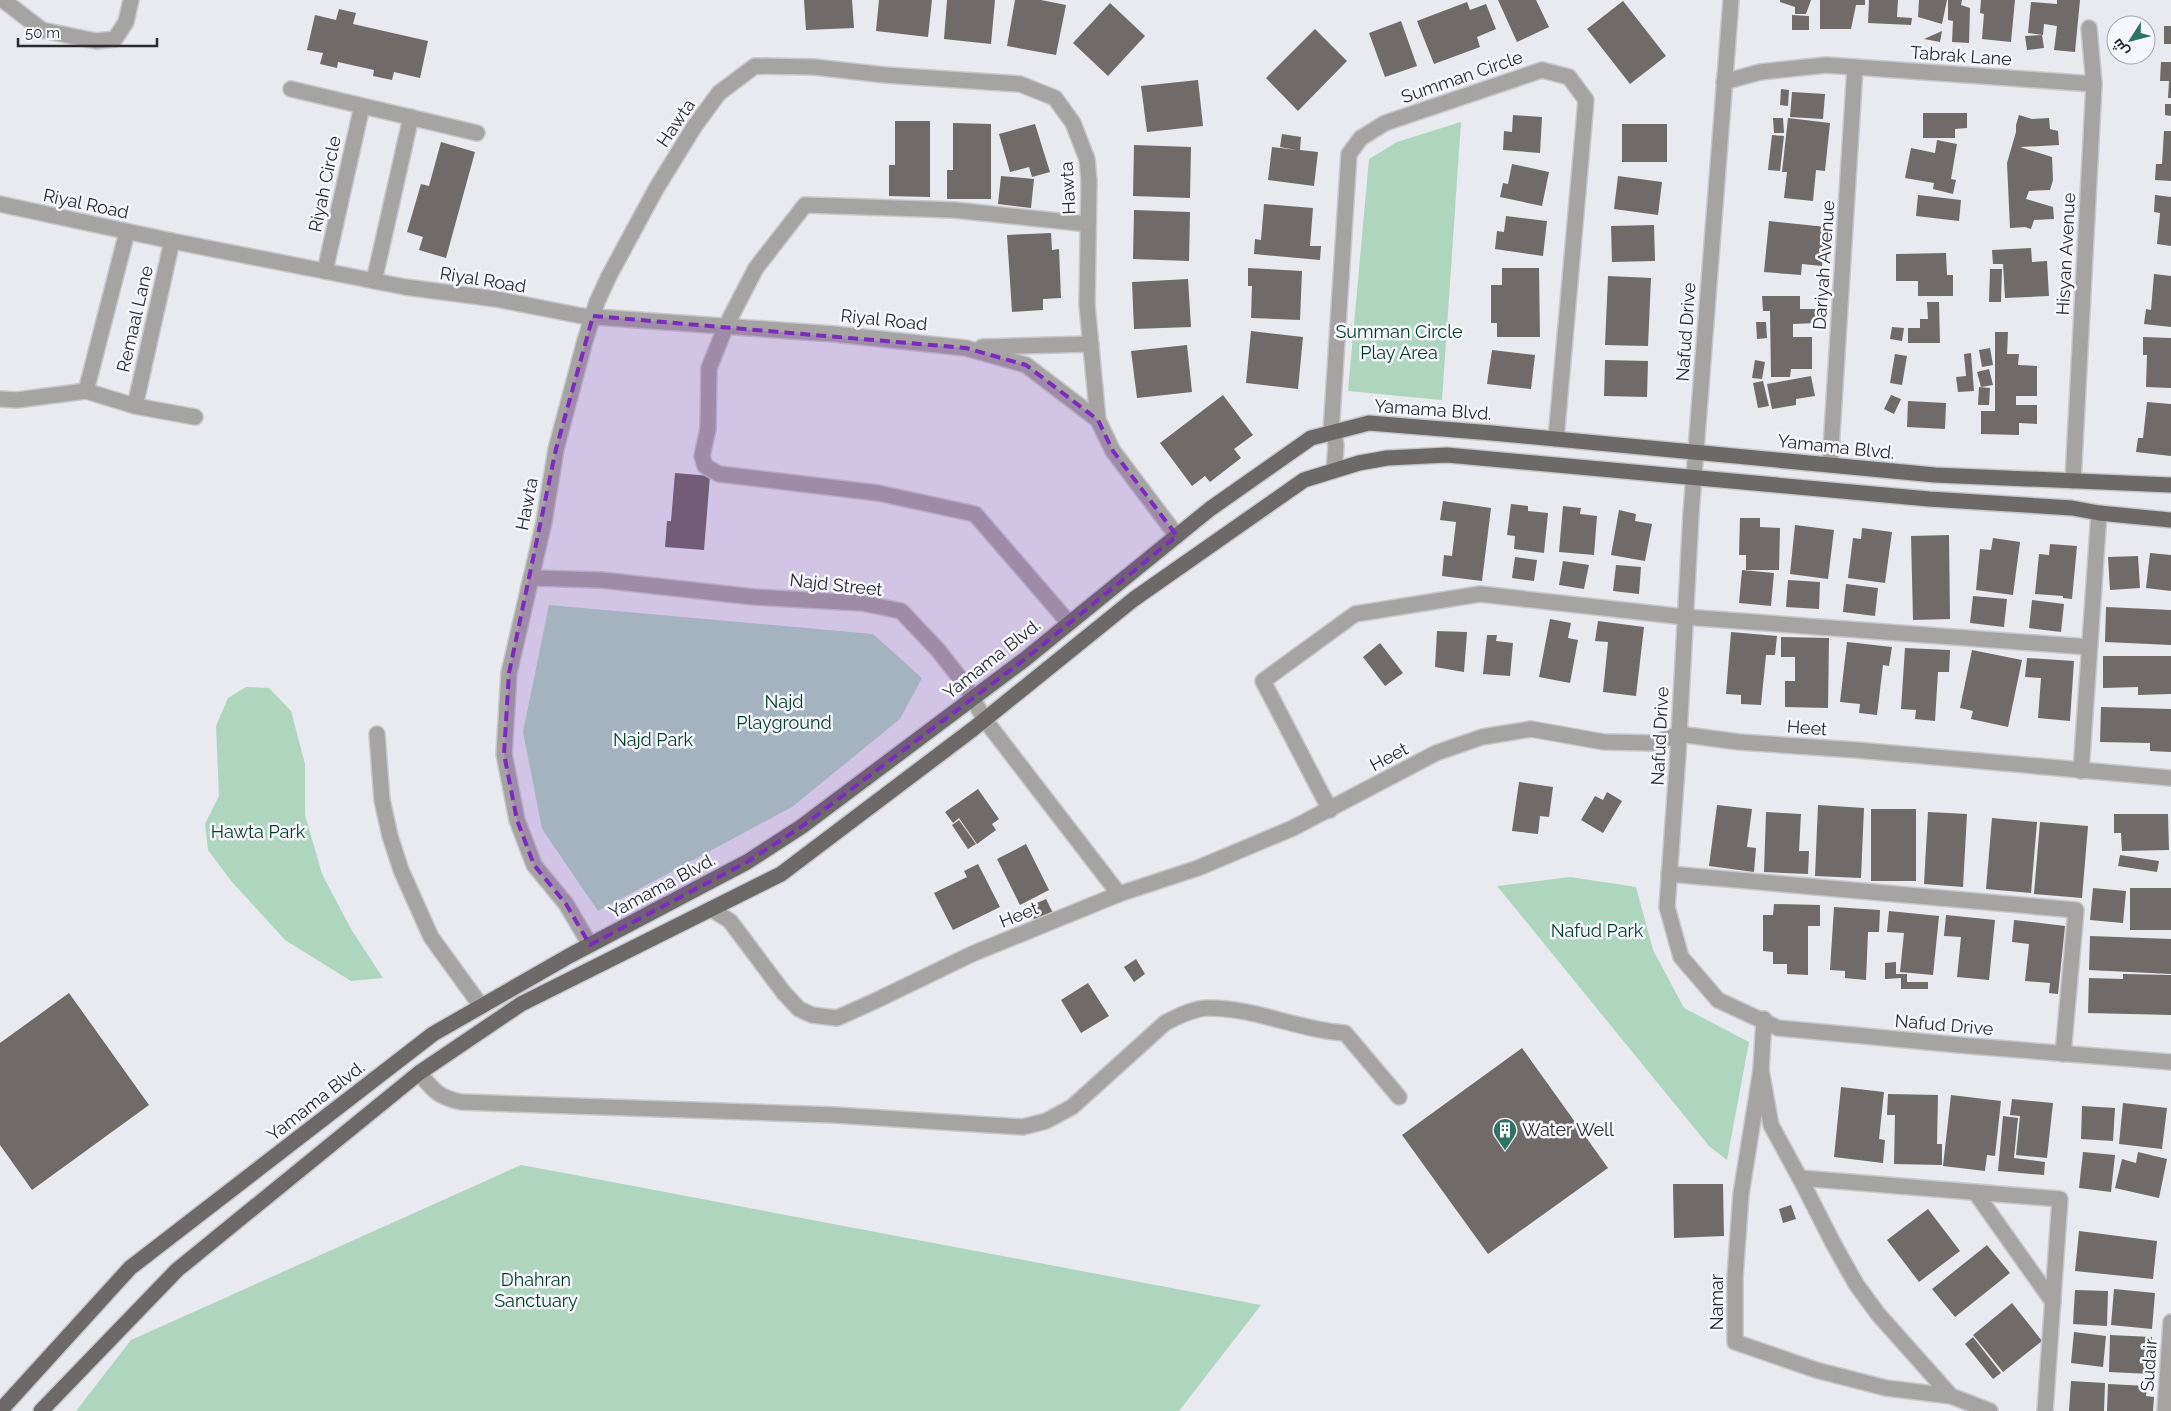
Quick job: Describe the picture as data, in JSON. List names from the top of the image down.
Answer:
{
  "streets": {
    "main road": ["Yamama Blvd."],
    "street": [
      "Tabrak Lane",
      "Summan Circle",
      "Hawta",
      "Riyah Circle",
      "Riyal Road",
      "Hisyan Avenue",
      "Dariyah Avenue",
      "Remaal Lane",
      "Nafud Drive",
      "Najd Street",
      "Heet",
      "Namar",
      "Sudair"
    ]
  },
  "crossings": [
    ["Tabrak Lane", "Hisyan Avenue"],
    ["Tabrak Lane", "Dariyah Avenue"],
    ["Tabrak Lane", "Nafud Drive"],
    ["Summan Circle", "Yamama Blvd."],
    ["Hawta", "Riyal Road"],
    ["Hawta", "Yamama Blvd."],
    ["Hawta", "Najd Street"],
    ["Riyah Circle", "Riyal Road"],
    ["Riyal Road", "Remaal Lane"],
    ["Hisyan Avenue", "Yamama Blvd."],
    ["Dariyah Avenue", "Yamama Blvd."],
    ["Nafud Drive", "Yamama Blvd."],
    ["Nafud Drive", "Heet"],
    ["Nafud Drive", "Namar"],
    ["Yamama Blvd.", "Najd Street"],
    ["Najd Street", "Heet"]
  ],
  "parks": [
    "Summan Circle Play Area",
    "Najd Playground",
    "Najd Park",
    "Hawta Park",
    "Nafud Park",
    "Dhahran Sanctuary"
  ],
  "places": {
    "building": ["Water Well"]
  },
  "scale_bar": "50 m",
  "north": "bottom left"
}
